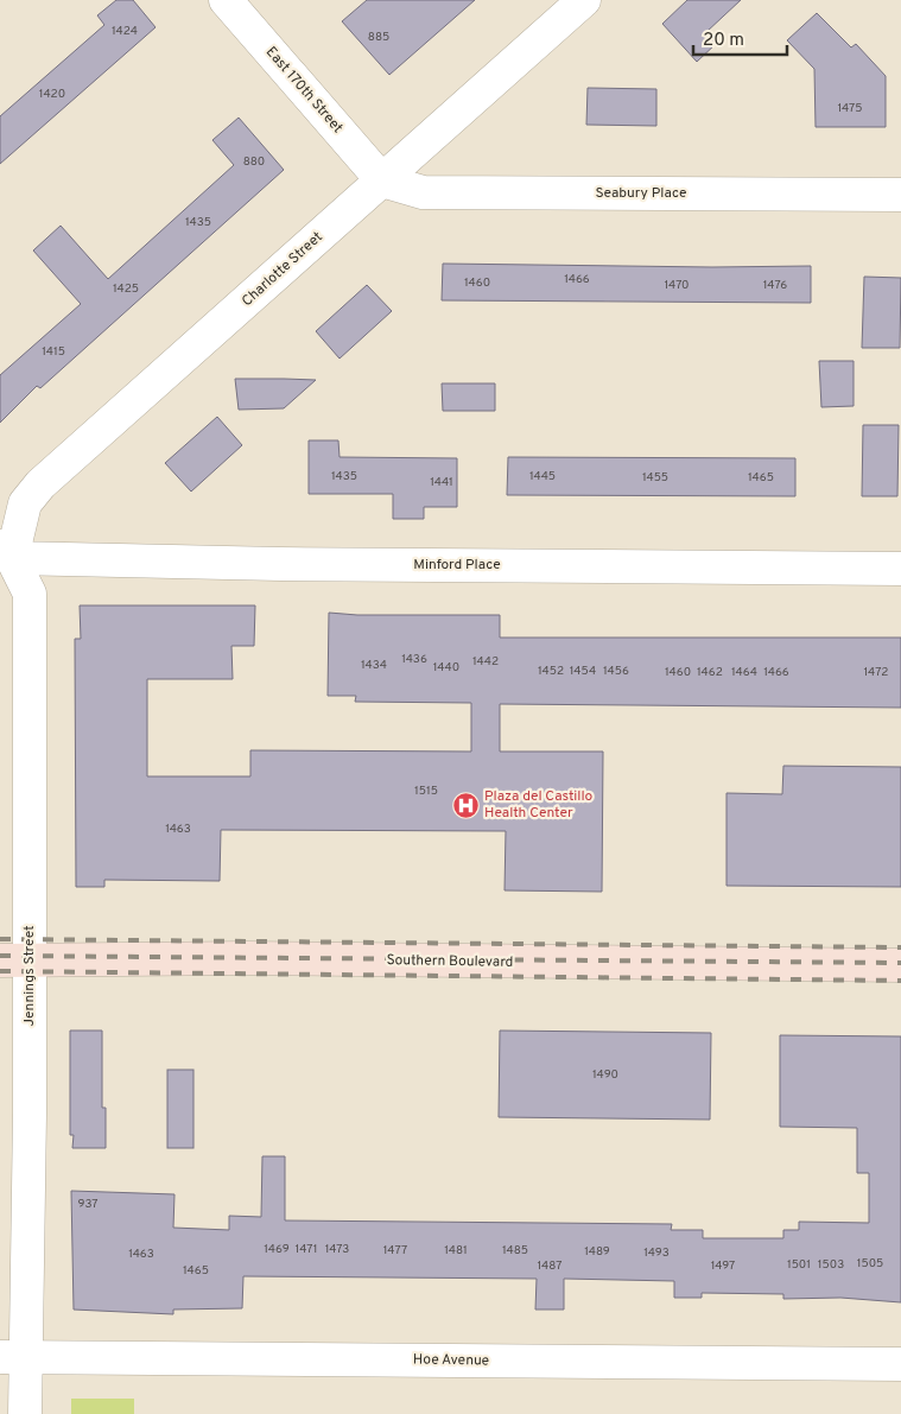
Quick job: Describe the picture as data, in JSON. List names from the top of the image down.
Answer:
{
  "streets": {
    "main road": ["Southern Boulevard"],
    "street": [
      "East 170th Street",
      "Seabury Place",
      "Charlotte Street",
      "Minford Place",
      "Jennings Street",
      "Hoe Avenue"
    ]
  },
  "crossings": [
    ["East 170th Street", "Seabury Place"],
    ["East 170th Street", "Charlotte Street"],
    ["Seabury Place", "Charlotte Street"],
    ["Charlotte Street", "Minford Place"],
    ["Charlotte Street", "Jennings Street"],
    ["Minford Place", "Jennings Street"],
    ["Southern Boulevard", "Jennings Street"],
    ["Jennings Street", "Hoe Avenue"]
  ],
  "places": {
    "hospital": ["Plaza del Castillo Health Center"]
  },
  "house_numbers": [
    "1424",
    "885",
    "1420",
    "1475",
    "880",
    "1435",
    "1466",
    "1460",
    "1470",
    "1476",
    "1425",
    "1415",
    "1435",
    "1445",
    "1455",
    "1465",
    "1441",
    "1436",
    "1442",
    "1434",
    "1440",
    "1452",
    "1454",
    "1456",
    "1460",
    "1462",
    "1464",
    "1466",
    "1472",
    "1515",
    "1463",
    "1490",
    "937",
    "1469",
    "1471",
    "1473",
    "1477",
    "1481",
    "1485",
    "1489",
    "1493",
    "1463",
    "1505",
    "1501",
    "1503",
    "1487",
    "1497",
    "1465"
  ],
  "scale_bar": "20 m"
}
